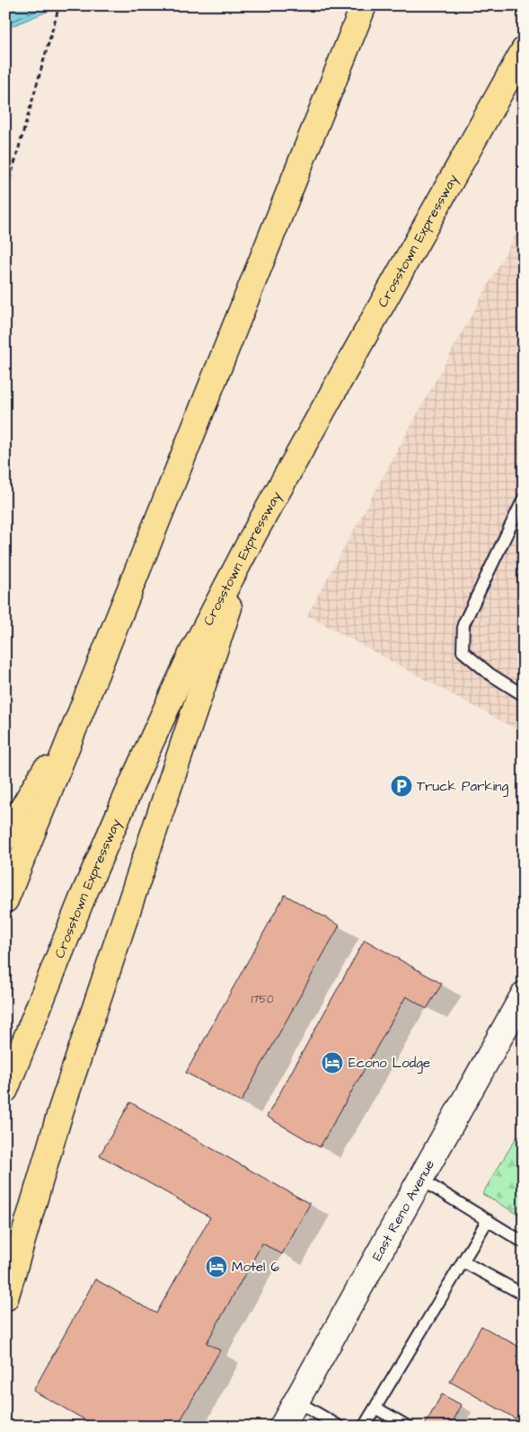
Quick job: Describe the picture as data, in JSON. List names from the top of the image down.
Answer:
{
  "streets": {
    "highway": ["Crosstown Expressway"],
    "main road": ["East Reno Avenue"]
  },
  "places": {
    "parking": ["Truck Parking"],
    "hotel": ["Econo Lodge", "Motel 6"]
  },
  "house_numbers": ["1750"]
}
